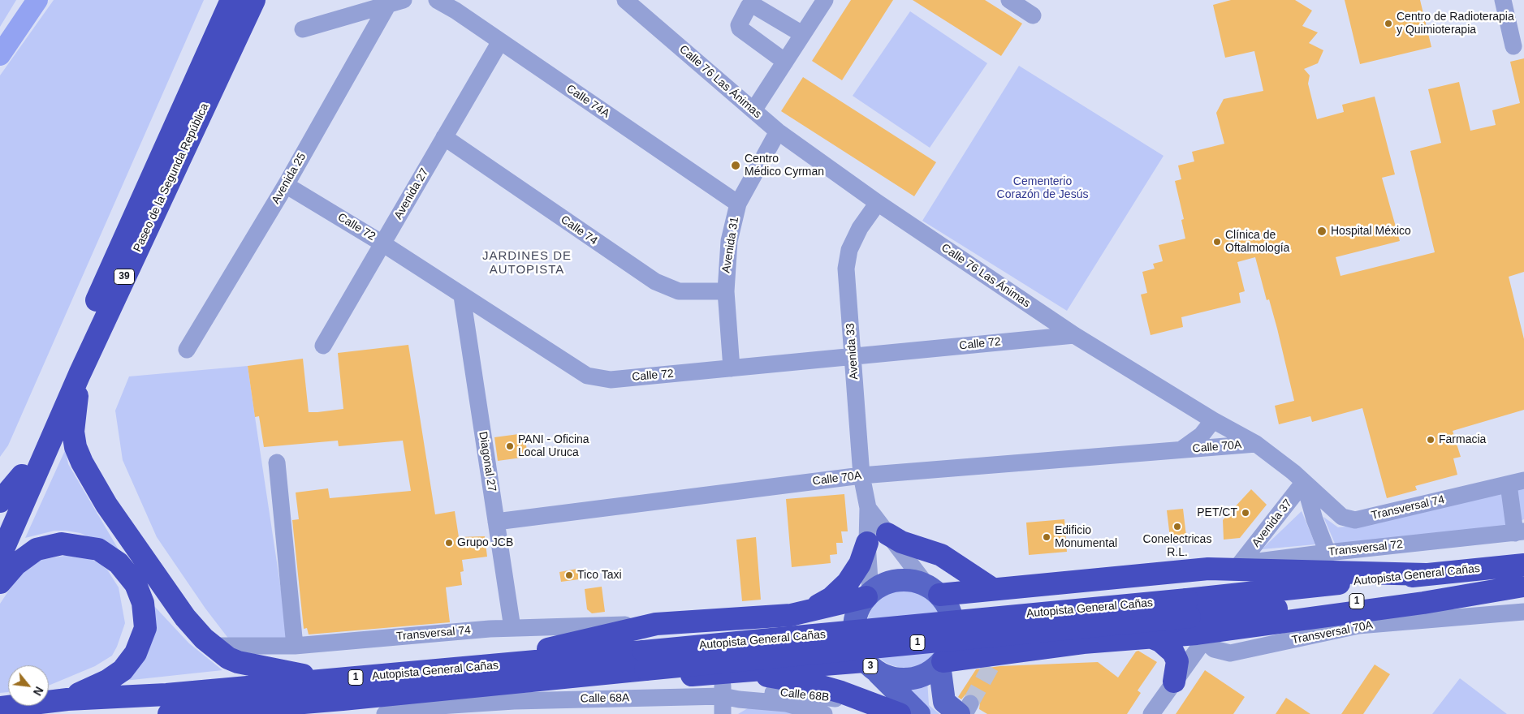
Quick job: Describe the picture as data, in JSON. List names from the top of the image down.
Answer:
{
  "streets": {
    "highway": [
      "Paseo de la Segunda República",
      "39",
      "Autopista General Cañas",
      "1"
    ],
    "main road": ["3"],
    "street": [
      "Calle 76 Las Ánimas",
      "Calle 74A",
      "Avenida 25",
      "Avenida 27",
      "Calle 72",
      "Calle 74",
      "Avenida 31",
      "Avenida 33",
      "Calle 70A",
      "Diagonal 27",
      "Transversal 74",
      "Avenida 37",
      "Transversal 72",
      "Transversal 70A",
      "Calle 68B",
      "Calle 68A"
    ]
  },
  "crossings": [
    ["Calle 76 Las Ánimas", "Calle 72"],
    ["Calle 76 Las Ánimas", "Avenida 31"],
    ["Calle 76 Las Ánimas", "Avenida 33"],
    ["Calle 76 Las Ánimas", "Calle 70A"],
    ["Calle 76 Las Ánimas", "Transversal 74"],
    ["Calle 76 Las Ánimas", "Avenida 37"],
    ["Calle 74A", "Avenida 27"],
    ["Calle 74A", "Avenida 31"],
    ["Avenida 25", "Calle 72"],
    ["Avenida 27", "Calle 72"],
    ["Avenida 27", "Calle 74"],
    ["Calle 72", "Avenida 31"],
    ["Calle 72", "Avenida 33"],
    ["Calle 72", "Diagonal 27"],
    ["Calle 74", "Avenida 31"],
    ["Avenida 33", "Calle 70A"],
    ["Avenida 33", "3"],
    ["Calle 70A", "Diagonal 27"],
    ["Diagonal 27", "Transversal 74"],
    ["Transversal 74", "Avenida 37"],
    ["Avenida 37", "Transversal 72"],
    ["Autopista General Cañas", "Transversal 70A"],
    ["Calle 68B", "Calle 68A"]
  ],
  "districts": ["JARDINES DE AUTOPISTA"],
  "parks": ["Cementerio Corazón de Jesús"],
  "places": [
    "Centro de Radioterapia y Quimioterapia",
    "Centro Médico Cyrman",
    "Hospital México",
    "Clínica de Oftalmología",
    "Farmacia",
    "PANI - Oficina Local Uruca",
    "PET/CT",
    "Conelectricas R.L.",
    "Edificio Monumental",
    "Grupo JCB",
    "Tico Taxi"
  ],
  "north": "bottom right"
}
